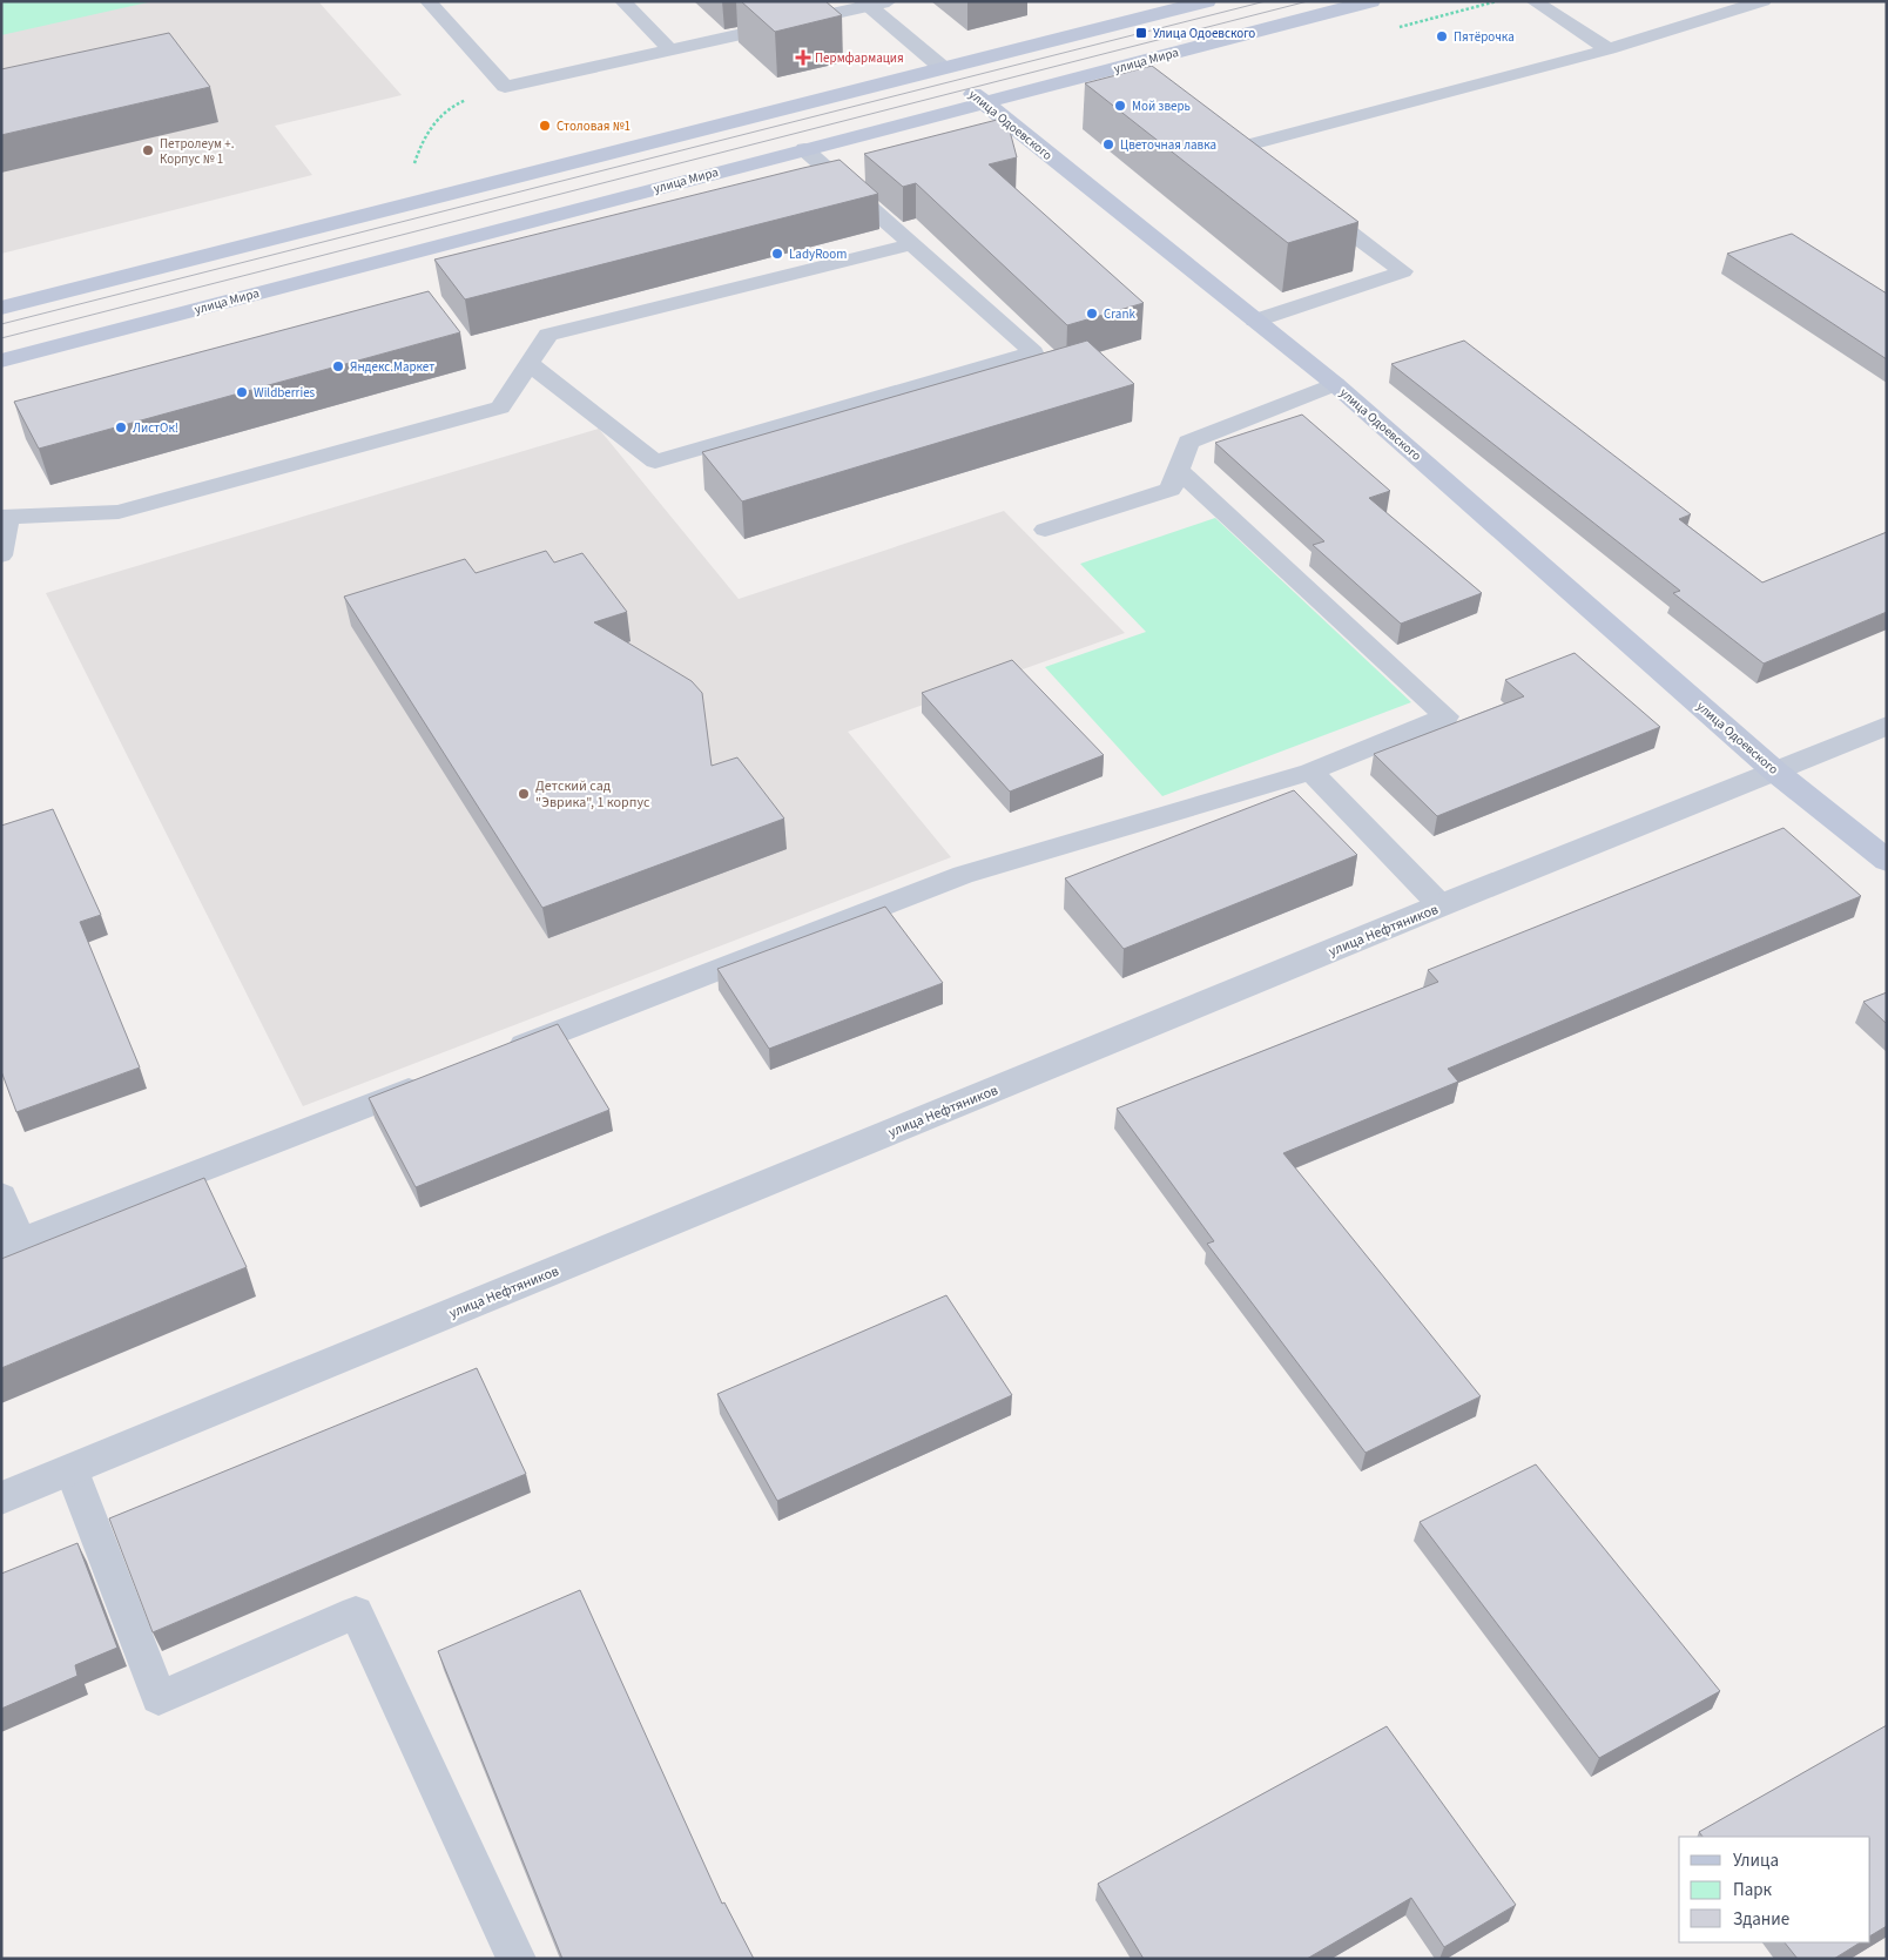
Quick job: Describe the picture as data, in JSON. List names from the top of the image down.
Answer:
{
  "streets": {
    "main road": ["улица Мира", "улица Одоевского"],
    "street": ["улица Нефтяников"]
  },
  "crossings": [
    ["улица Мира", "улица Одоевского"],
    ["улица Одоевского", "улица Нефтяников"]
  ],
  "places": {
    "transit": ["Улица Одоевского"],
    "other": [
      "Пятёрочка",
      "Мой зверь",
      "Столовая №1",
      "Цветочная лавка",
      "Петролеум +. Корпус № 1",
      "LadyRoom",
      "Crank",
      "Яндекс.Маркет",
      "Wildberries",
      "ЛистОк!",
      "Детский сад \"Эврика\", 1 корпус"
    ],
    "health": ["Пермфармация"]
  },
  "legend": ["Улица", "Парк", "Здание"]
}
